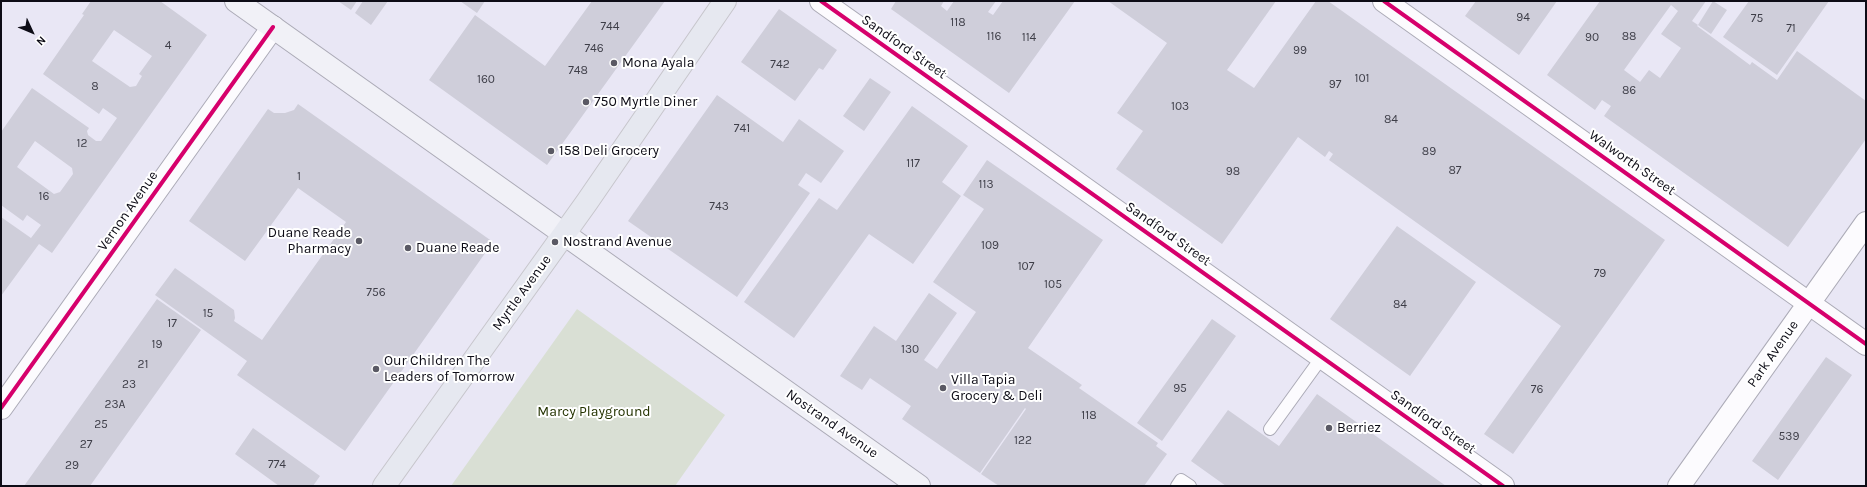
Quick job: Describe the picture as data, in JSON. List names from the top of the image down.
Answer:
{
  "streets": {
    "main road": ["Myrtle Avenue", "Nostrand Avenue"],
    "street": [
      "Sandford Street",
      "Walworth Street",
      "Vernon Avenue",
      "Park Avenue"
    ]
  },
  "crossings": [
    ["Walworth Street", "Park Avenue"],
    ["Vernon Avenue", "Nostrand Avenue"],
    ["Myrtle Avenue", "Nostrand Avenue"]
  ],
  "parks": ["Marcy Playground"],
  "places": [
    "Mona Ayala",
    "750 Myrtle Diner",
    "158 Deli Grocery",
    "Duane Reade Pharmacy",
    "Nostrand Avenue",
    "Duane Reade",
    "Our Children The Leaders of Tomorrow",
    "Villa Tapia Grocery & Deli",
    "Berriez"
  ],
  "house_numbers": [
    "94",
    "75",
    "118",
    "744",
    "71",
    "116",
    "88",
    "114",
    "90",
    "4",
    "746",
    "99",
    "742",
    "748",
    "101",
    "160",
    "97",
    "8",
    "86",
    "103",
    "84",
    "741",
    "12",
    "89",
    "117",
    "87",
    "98",
    "1",
    "113",
    "16",
    "743",
    "109",
    "107",
    "79",
    "105",
    "756",
    "84",
    "15",
    "17",
    "19",
    "130",
    "21",
    "23",
    "95",
    "76",
    "23A",
    "118",
    "25",
    "539",
    "122",
    "27",
    "774",
    "29"
  ],
  "north": "bottom right"
}
